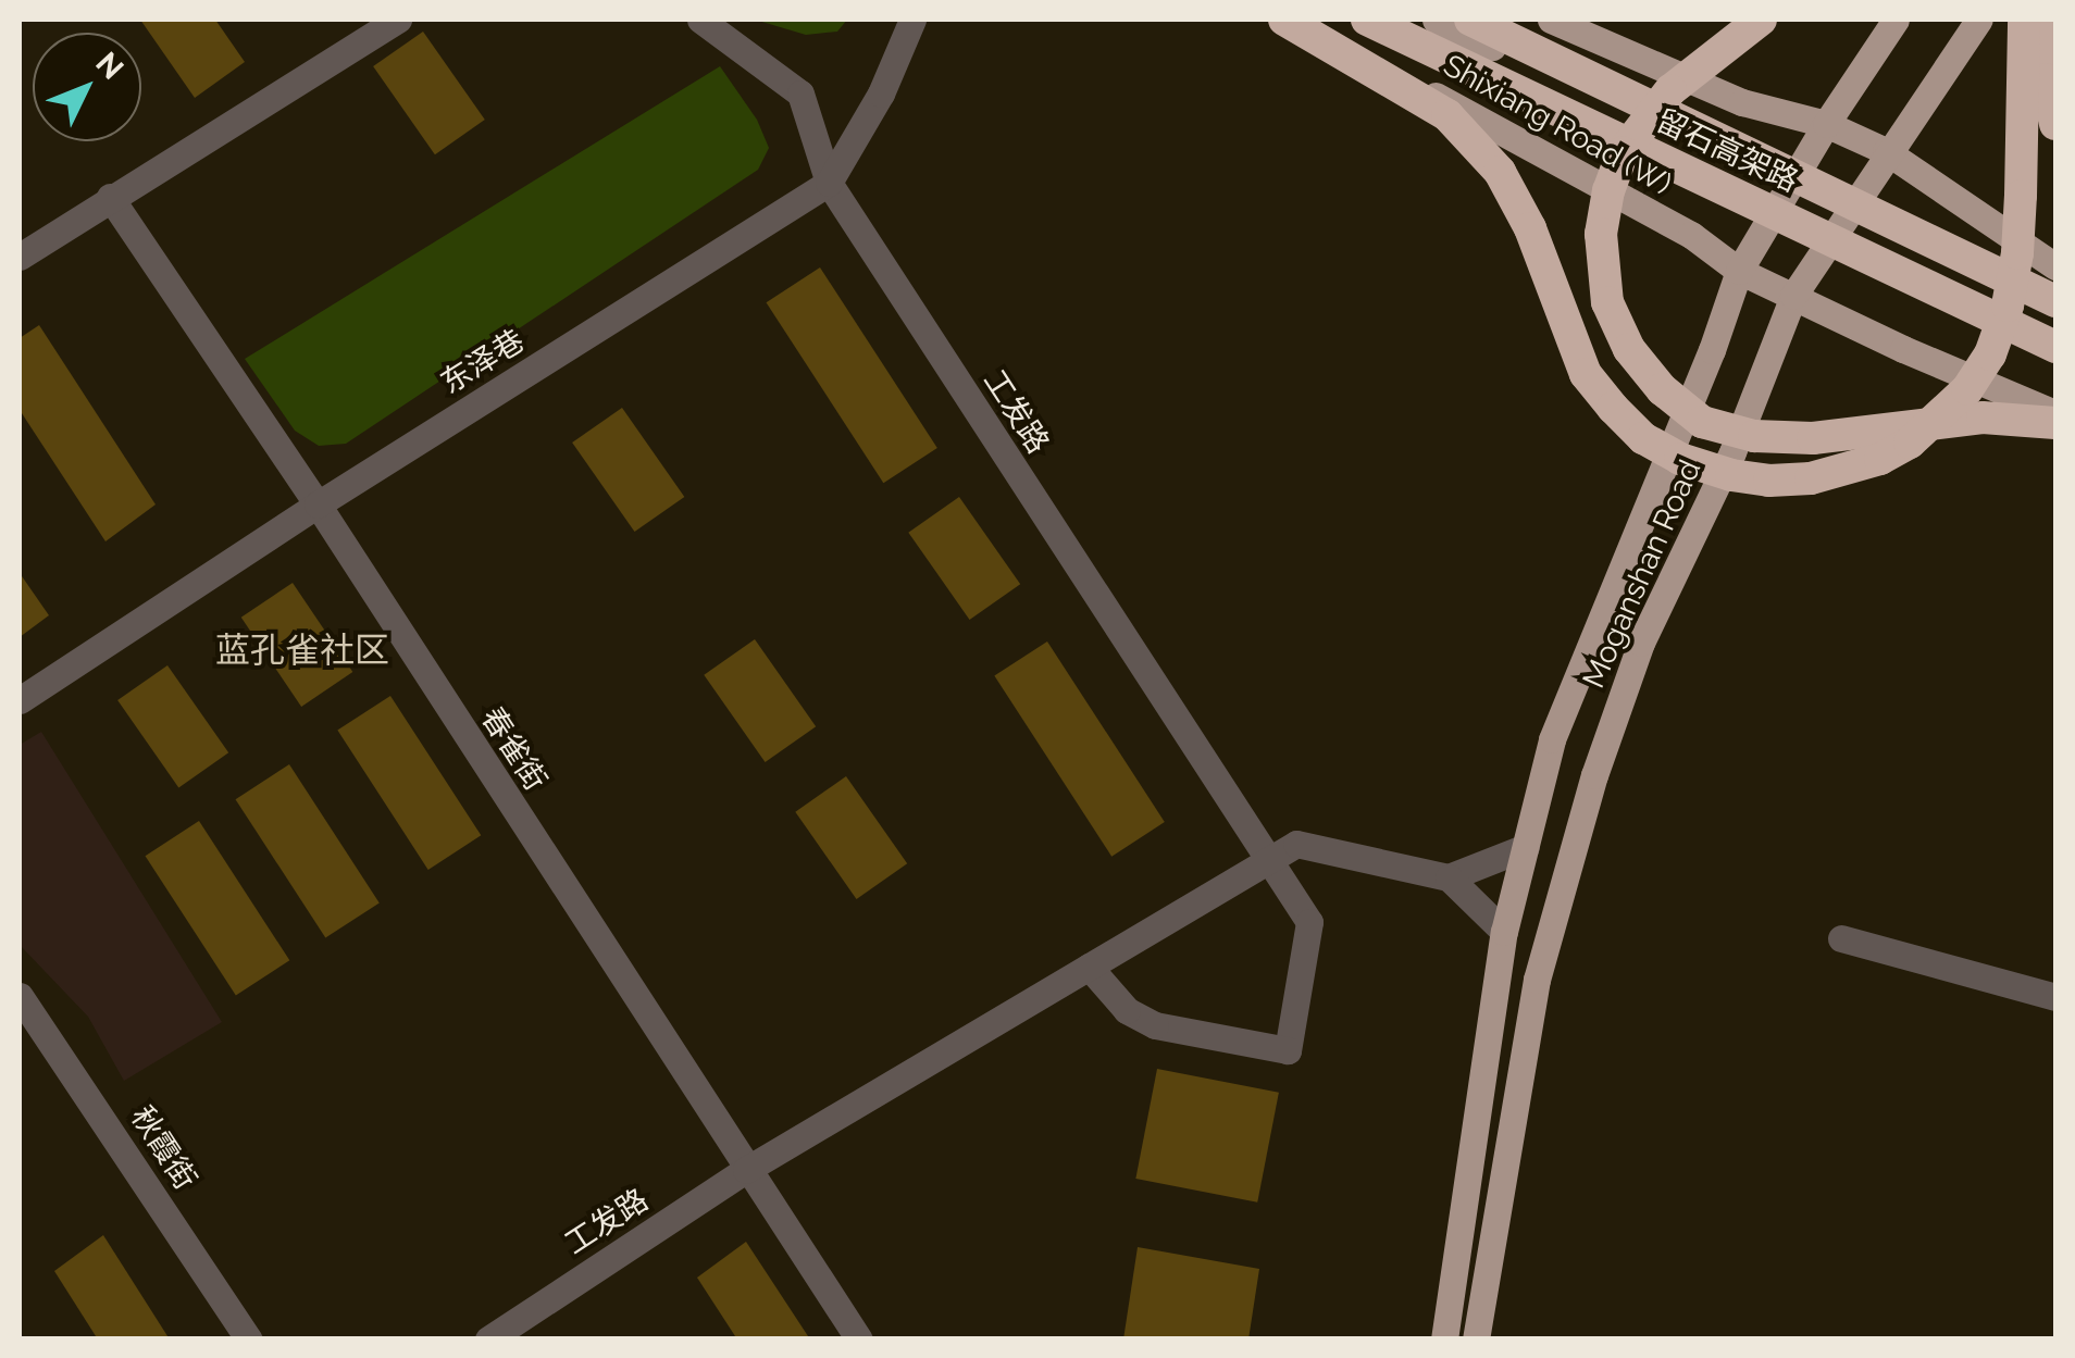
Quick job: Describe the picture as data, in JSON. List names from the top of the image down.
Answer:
{
  "streets": {
    "highway": ["留石高架路"],
    "main road": ["Shixiang Road (W)", "Moganshan Road"],
    "street": [
      "东泽巷",
      "工发路",
      "春雀街",
      "秋霞街"
    ]
  },
  "crossings": [
    ["Shixiang Road (W)", "Moganshan Road"],
    ["东泽巷", "工发路"],
    ["东泽巷", "春雀街"],
    ["工发路", "春雀街"]
  ],
  "districts": ["蓝孔雀社区"],
  "north": "top right"
}
